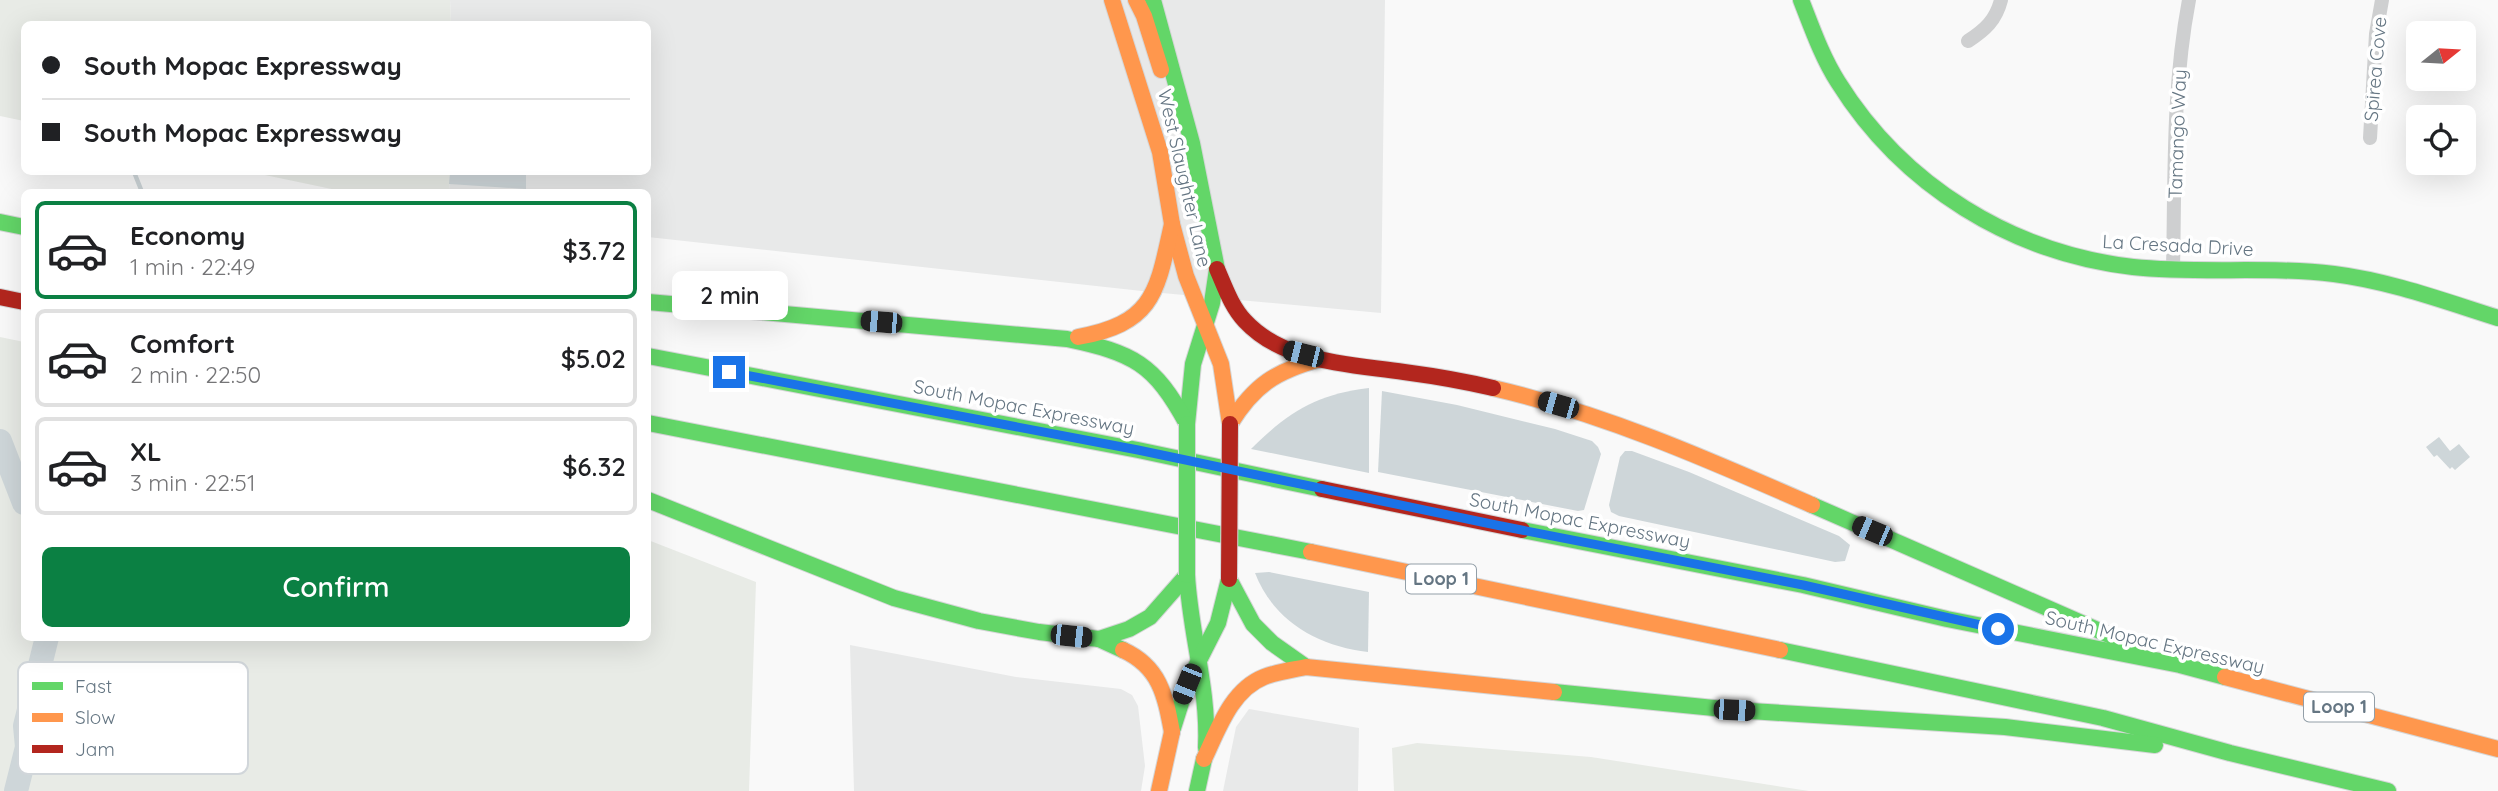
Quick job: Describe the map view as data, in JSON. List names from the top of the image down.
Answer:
{
  "streets": {
    "main road": [
      "West Slaughter Lane",
      "La Cresada Drive",
      "South Mopac Expressway",
      "Loop 1"
    ],
    "street": ["Spirea Cove", "Tamango Way"]
  },
  "crossings": [
    ["Tamango Way", "La Cresada Drive"]
  ],
  "legend": ["Fast", "Slow", "Jam"],
  "north": "right",
  "page": {
    "banner": ["South Mopac Expressway", "South Mopac Expressway"],
    "list": [
      {
        "name": "Economy",
        "note": "1 min · 22:49",
        "value": "$3.72"
      },
      {
        "name": "Comfort",
        "note": "2 min · 22:50",
        "value": "$5.02"
      },
      {
        "name": "XL",
        "note": "3 min · 22:51",
        "value": "$6.32"
      }
    ],
    "bubble": "2 min",
    "buttons": "Confirm"
  }
}
